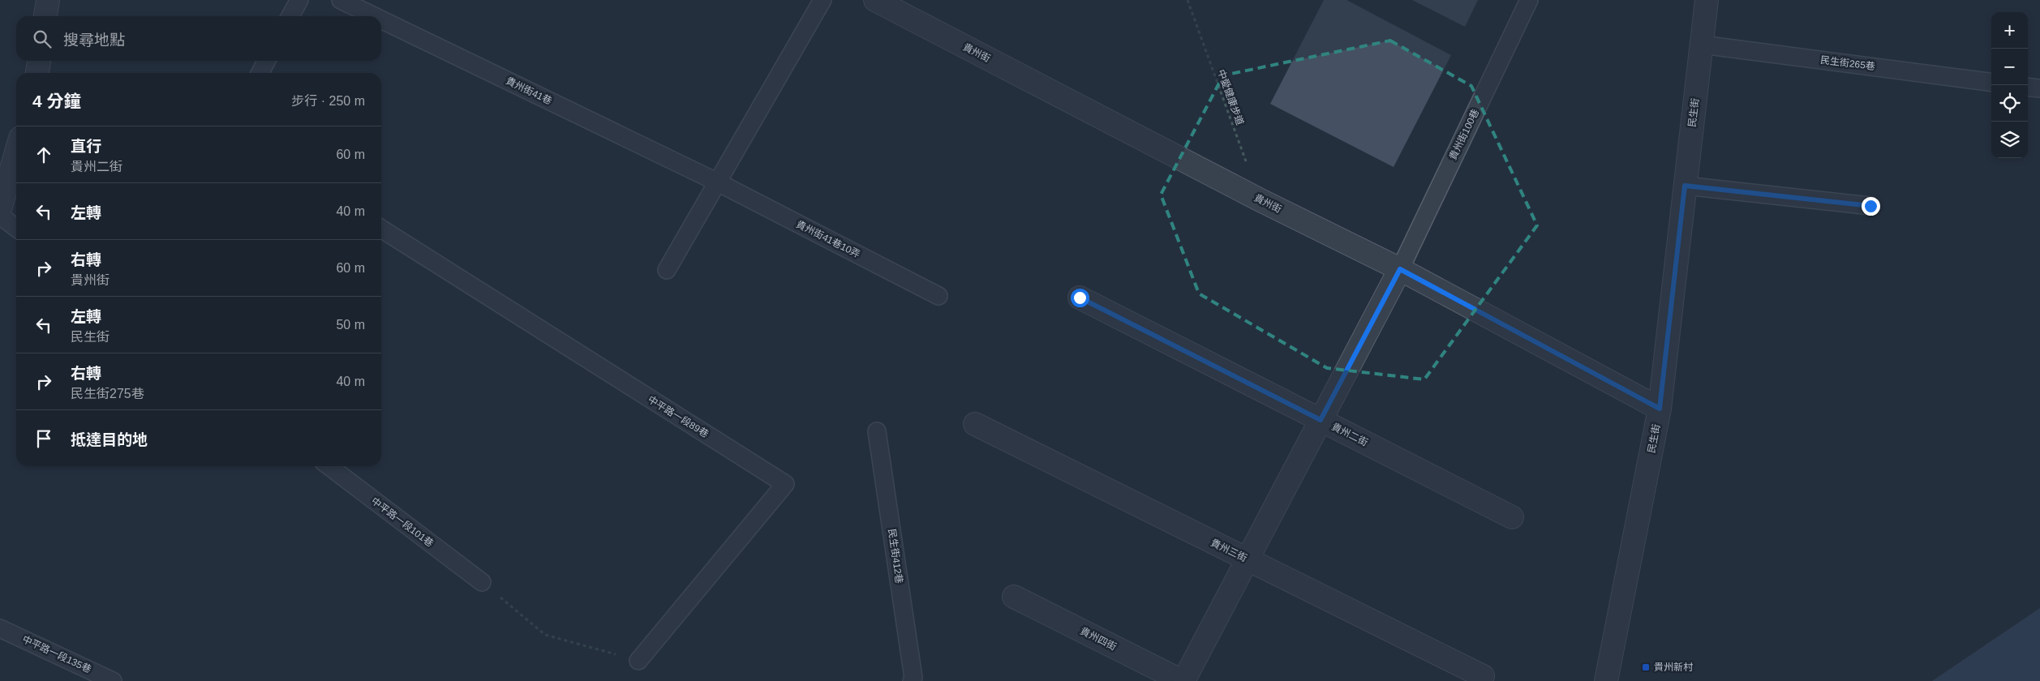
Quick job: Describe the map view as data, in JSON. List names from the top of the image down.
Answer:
{
  "streets": {
    "street": [
      "貴州街",
      "民生街",
      "貴州二街",
      "貴州三街",
      "貴州四街"
    ],
    "lane": [
      "民生街265巷",
      "貴州街41巷",
      "貴州街100巷",
      "貴州街41巷10弄",
      "中平路一段89巷",
      "中平路一段101巷",
      "民生街412巷",
      "中平路一段135巷"
    ],
    "path": ["中愛健康步道"]
  },
  "crossings": [
    ["貴州街", "中愛健康步道"],
    ["貴州街", "民生街"],
    ["貴州街", "貴州街100巷"],
    ["民生街265巷", "民生街"],
    ["貴州街41巷", "貴州街41巷10弄"]
  ],
  "places": {
    "transit": ["貴州新村"]
  },
  "page": {
    "map_buttons": ["+", "−"],
    "search": "搜尋地點",
    "heading": ["4 分鐘", "步行 · 250 m"],
    "list": [
      ["直行", "貴州二街", "60 m"],
      ["左轉", "40 m"],
      ["右轉", "貴州街", "60 m"],
      ["左轉", "民生街", "50 m"],
      ["右轉", "民生街275巷", "40 m"],
      "抵達目的地"
    ]
  }
}
